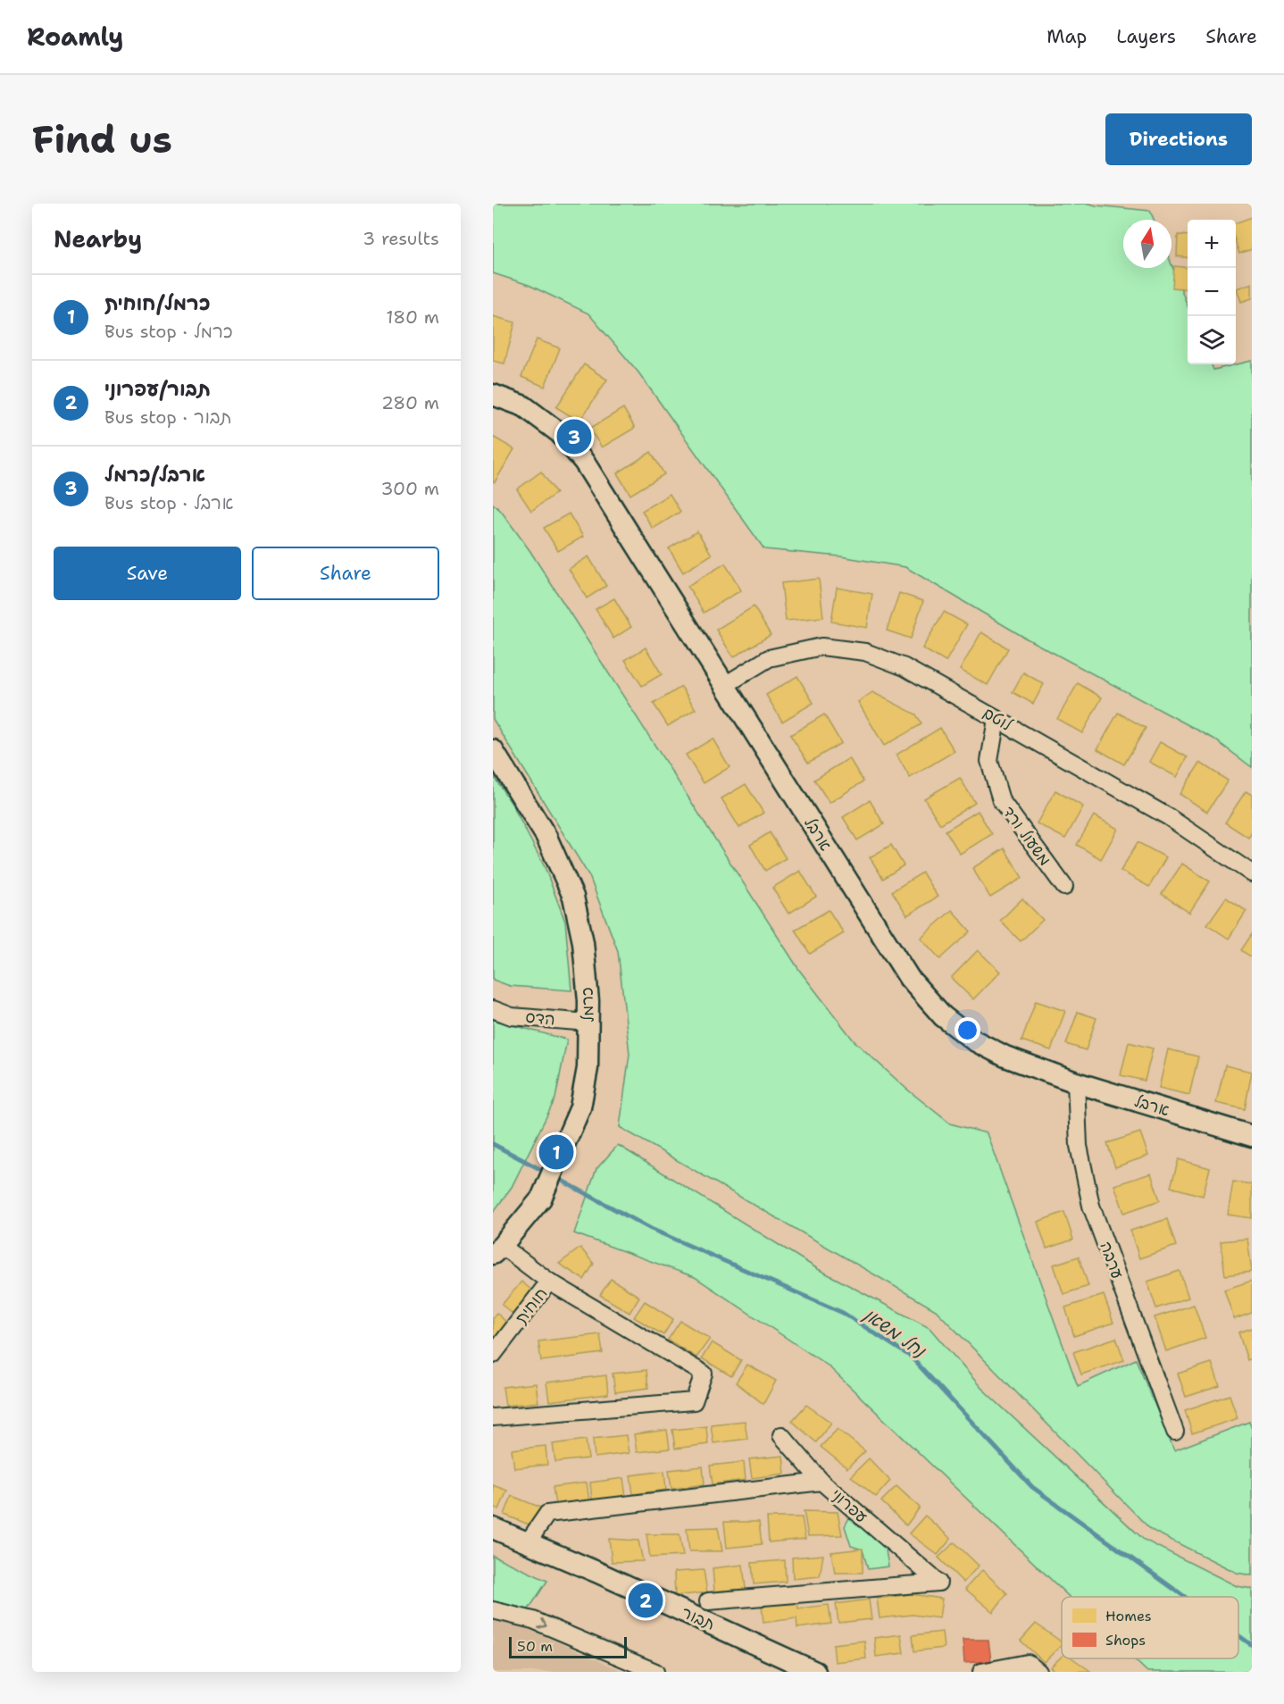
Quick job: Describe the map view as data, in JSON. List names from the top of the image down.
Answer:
{
  "streets": {
    "street": [
      "לוטם",
      "ארבל",
      "משעול ורד",
      "כרמל",
      "הדס",
      "ערבה",
      "חוחית",
      "עפרוני",
      "תבור"
    ]
  },
  "crossings": [
    ["לוטם", "ארבל"],
    ["לוטם", "משעול ורד"],
    ["ארבל", "ערבה"],
    ["כרמל", "הדס"],
    ["עפרוני", "תבור"]
  ],
  "water": ["נחל משאן"],
  "legend": ["Homes", "Shops"],
  "scale_bar": "50 m",
  "north": "top",
  "page": {
    "header": "Roamly",
    "nav": ["Map", "Layers", "Share"],
    "buttons": [
      "Directions",
      ["Save", "Share"]
    ],
    "title": "Find us",
    "heading": ["Nearby", "3 results"],
    "map_buttons": ["+", "−"],
    "list": [
      {
        "mark": "1",
        "name": "כרמל/חוחית",
        "note": "Bus stop · כרמל",
        "value": "180 m"
      },
      {
        "mark": "2",
        "name": "תבור/עפרוני",
        "note": "Bus stop · תבור",
        "value": "280 m"
      },
      {
        "mark": "3",
        "name": "ארבל/כרמל",
        "note": "Bus stop · ארבל",
        "value": "300 m"
      }
    ],
    "pins": ["3", "1", "2"],
    "scale": "50 m"
  }
}
